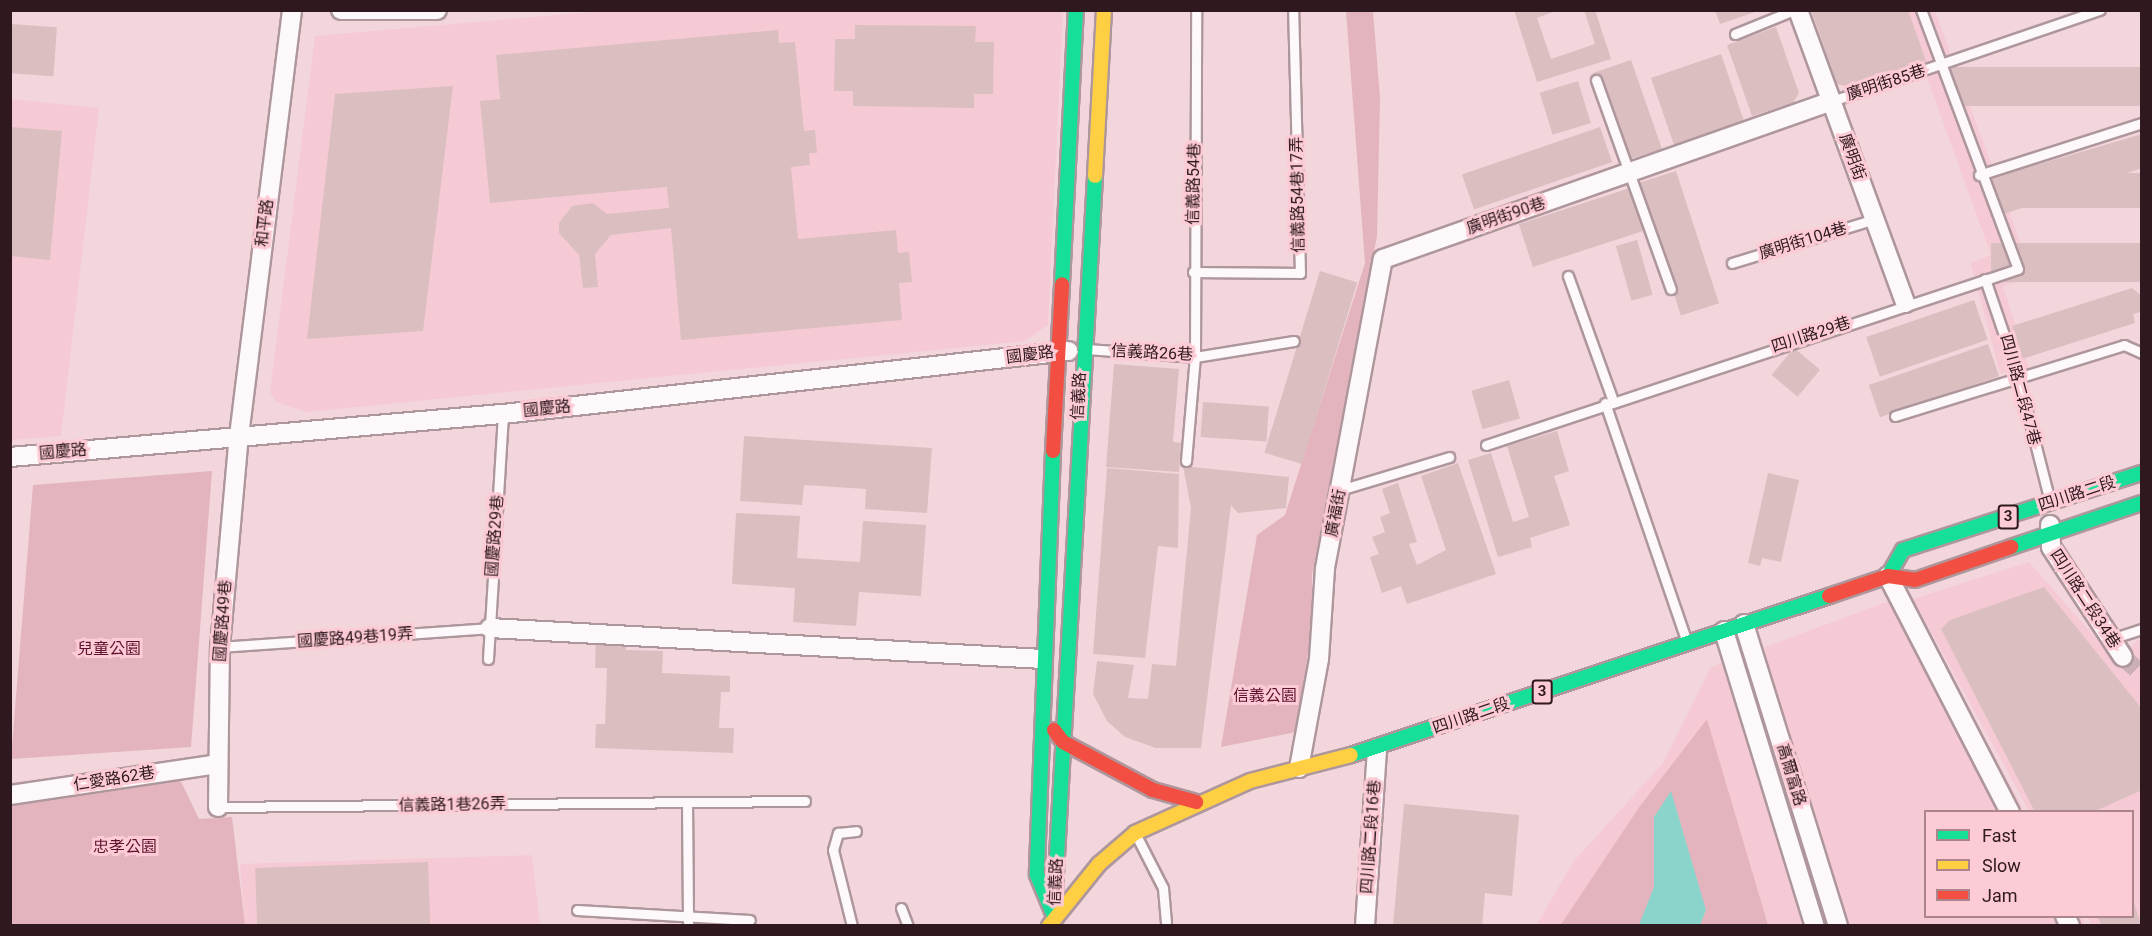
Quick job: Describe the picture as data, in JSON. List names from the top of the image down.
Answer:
{
  "streets": {
    "street": [
      "廣明街",
      "廣明街90巷",
      "和平路",
      "國慶路",
      "信義路",
      "四川路二段",
      "廣福街",
      "3",
      "四川路二段34巷",
      "國慶路49巷",
      "高爾富路",
      "仁愛路62巷",
      "四川路二段16巷"
    ],
    "lane": [
      "廣明街85巷",
      "信義路54巷",
      "信義路54巷17弄",
      "廣明街104巷",
      "四川路29巷",
      "信義路26巷",
      "四川路二段47巷",
      "國慶路29巷",
      "國慶路49巷19弄",
      "信義路1巷26弄"
    ]
  },
  "crossings": [
    ["廣明街85巷", "廣明街"],
    ["廣明街85巷", "廣明街90巷"],
    ["廣明街", "廣明街90巷"],
    ["廣明街", "廣明街104巷"],
    ["廣明街", "四川路29巷"],
    ["信義路54巷", "信義路54巷17弄"],
    ["信義路54巷", "信義路26巷"],
    ["廣明街90巷", "廣福街"],
    ["和平路", "國慶路"],
    ["和平路", "國慶路49巷"],
    ["四川路29巷", "四川路二段47巷"],
    ["信義路26巷", "國慶路"],
    ["信義路26巷", "信義路"],
    ["國慶路", "信義路"],
    ["國慶路", "國慶路29巷"],
    ["國慶路", "國慶路49巷"],
    ["四川路二段47巷", "四川路二段"],
    ["四川路二段47巷", "四川路二段34巷"],
    ["信義路", "四川路二段"],
    ["四川路二段", "廣福街"],
    ["四川路二段", "四川路二段34巷"],
    ["四川路二段", "高爾富路"],
    ["四川路二段", "四川路二段16巷"],
    ["國慶路29巷", "國慶路49巷19弄"],
    ["國慶路49巷", "國慶路49巷19弄"],
    ["國慶路49巷", "仁愛路62巷"],
    ["國慶路49巷", "信義路1巷26弄"]
  ],
  "parks": ["兒童公園", "信義公園", "忠孝公園"],
  "legend": ["Fast", "Slow", "Jam"]
}
